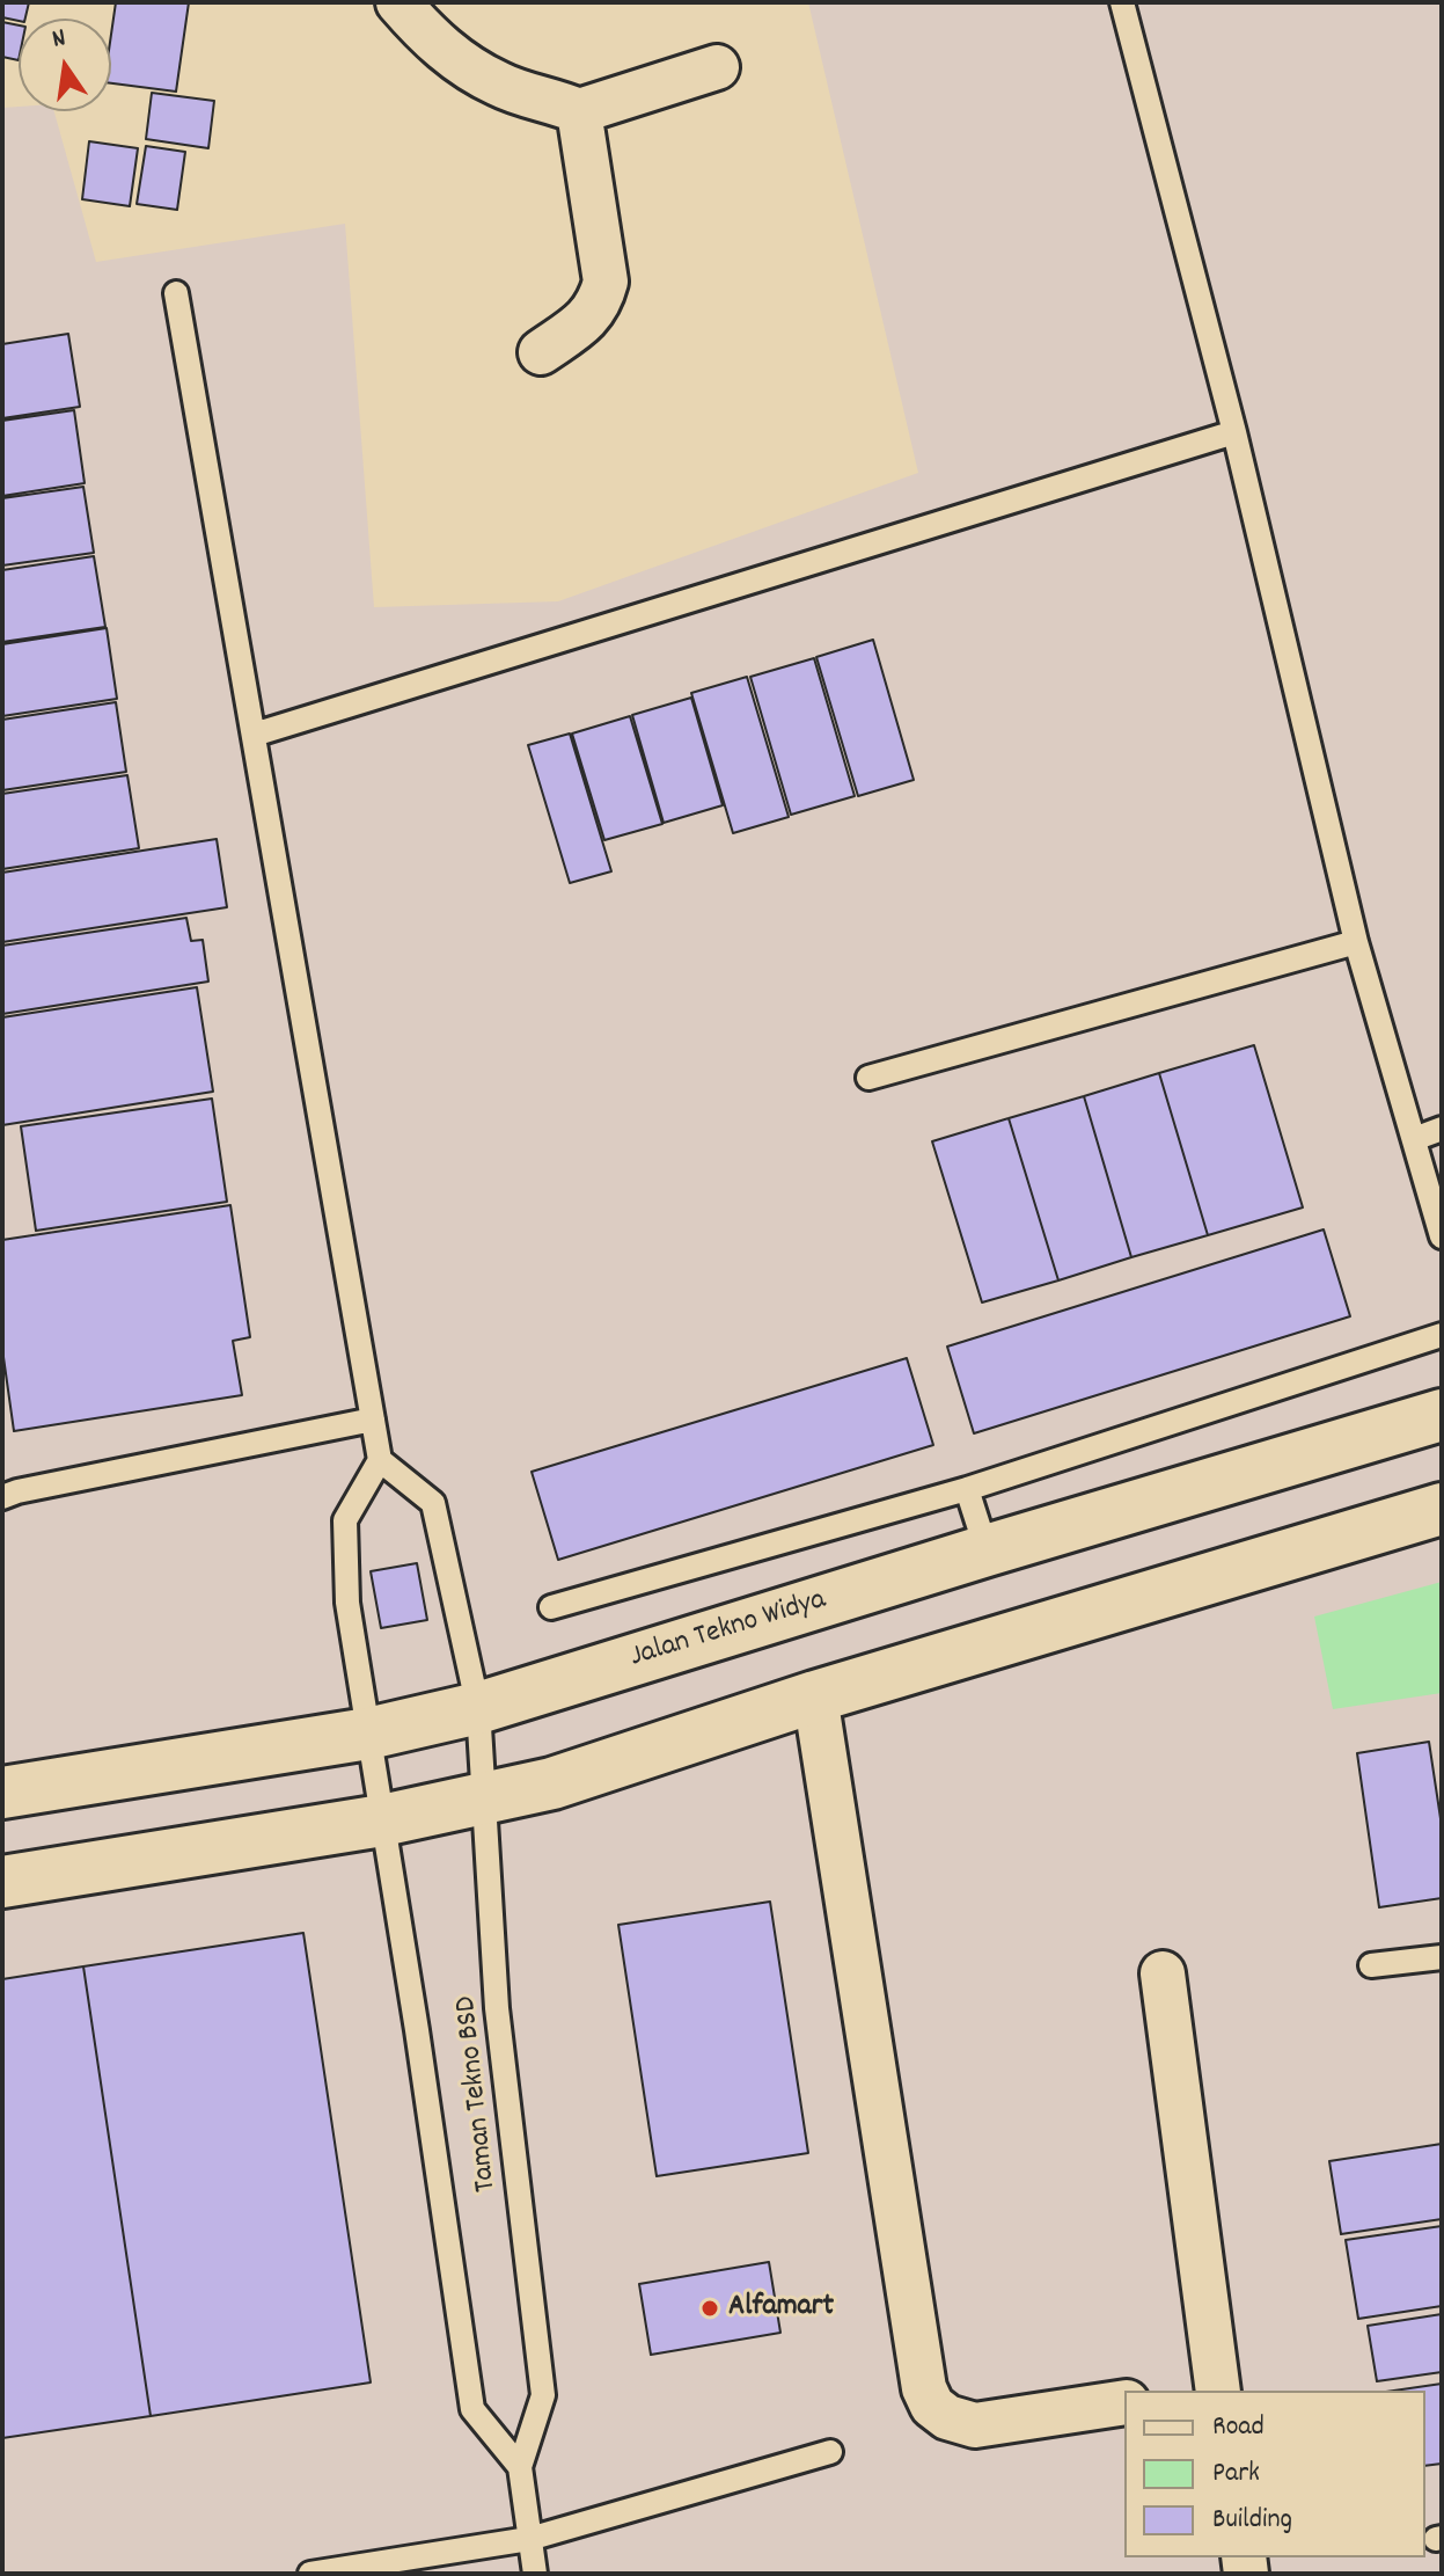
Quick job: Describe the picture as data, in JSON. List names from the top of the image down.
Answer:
{
  "streets": {
    "main road": ["Jalan Tekno Widya"],
    "lane": ["Taman Tekno BSD"]
  },
  "crossings": [
    ["Jalan Tekno Widya", "Taman Tekno BSD"]
  ],
  "places": ["Alfamart"],
  "legend": ["Road", "Park", "Building"],
  "north": "top"
}
